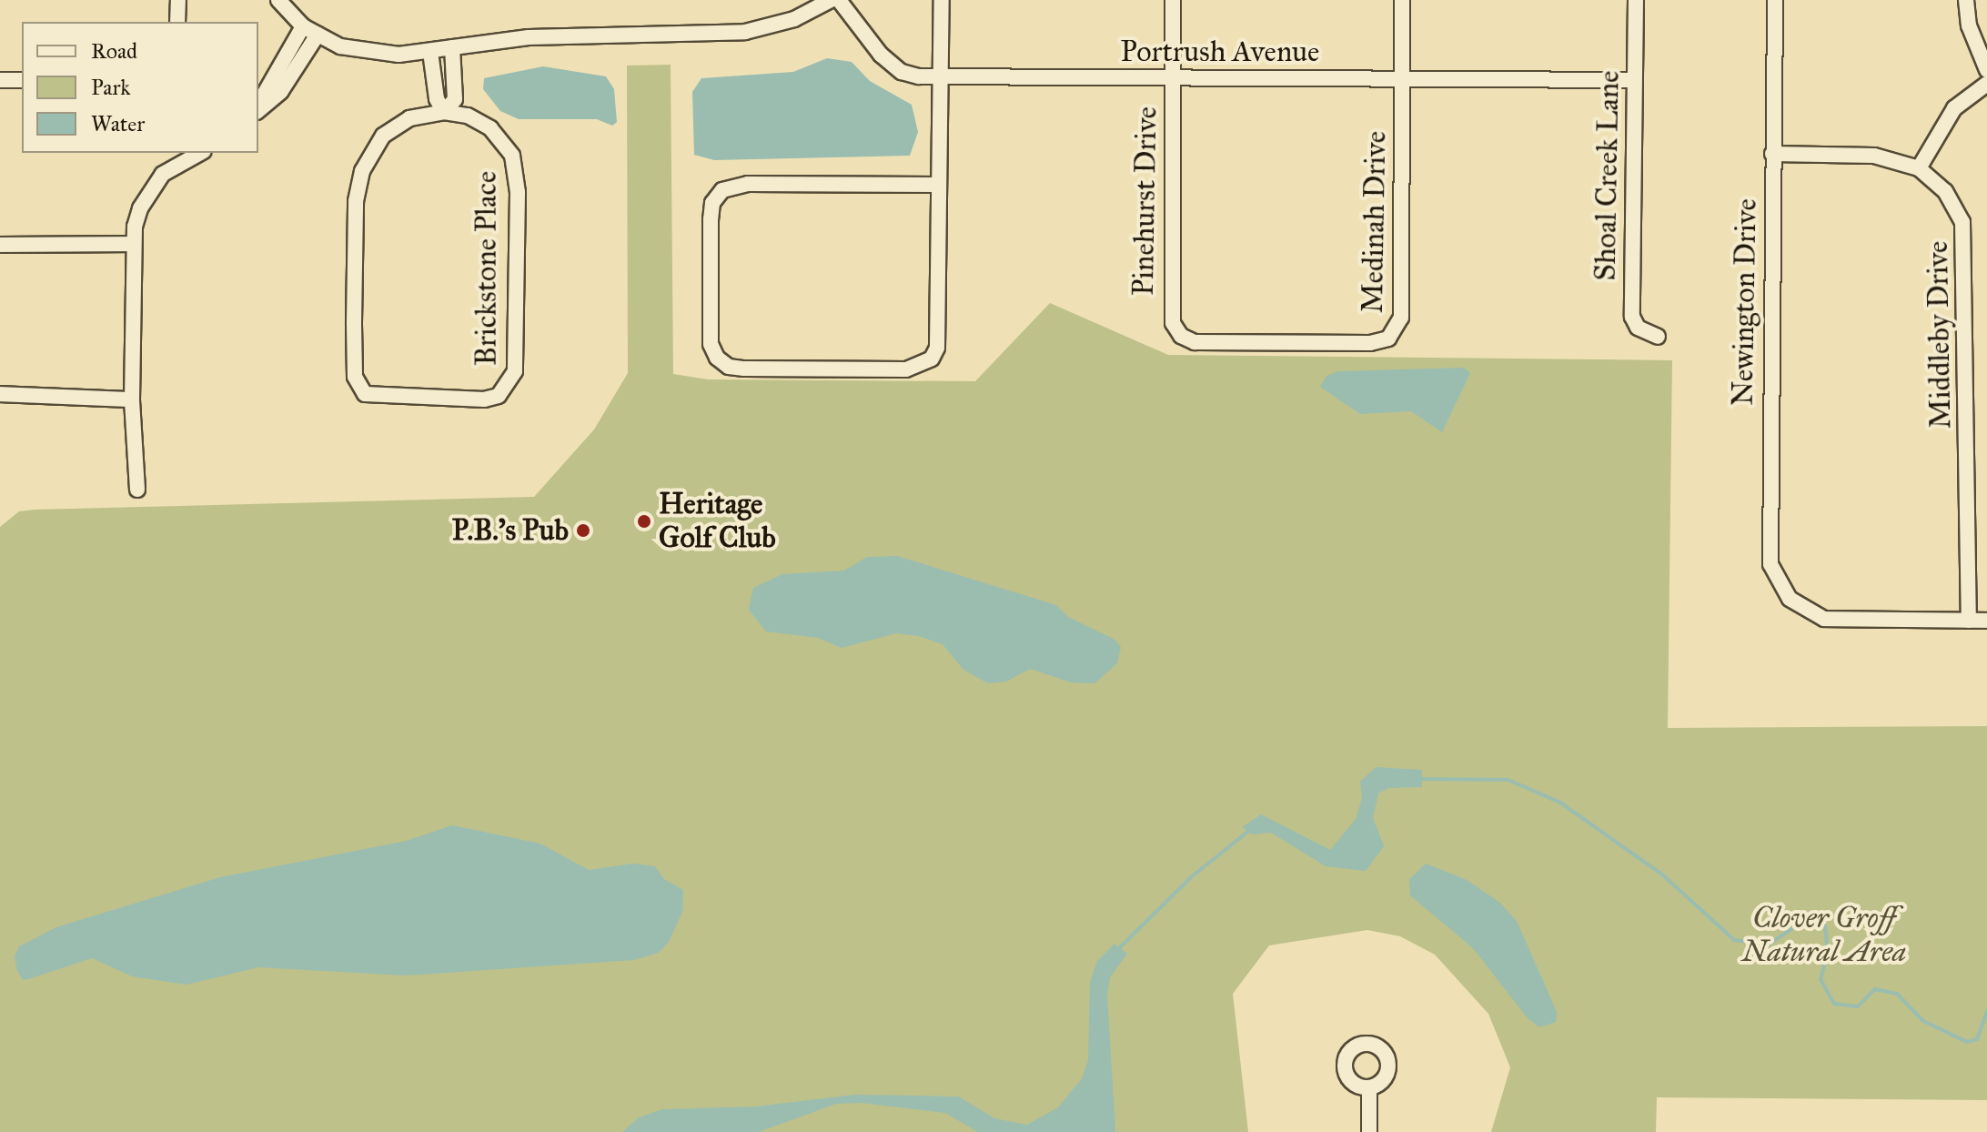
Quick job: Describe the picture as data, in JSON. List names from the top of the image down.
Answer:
{
  "streets": {
    "street": [
      "Portrush Avenue",
      "Shoal Creek Lane",
      "Pinehurst Drive",
      "Medinah Drive",
      "Brickstone Place",
      "Newington Drive",
      "Middleby Drive"
    ]
  },
  "crossings": [
    ["Portrush Avenue", "Shoal Creek Lane"],
    ["Portrush Avenue", "Pinehurst Drive"],
    ["Portrush Avenue", "Medinah Drive"],
    ["Pinehurst Drive", "Medinah Drive"],
    ["Newington Drive", "Middleby Drive"]
  ],
  "parks": ["Clover Groff Natural Area"],
  "places": ["Heritage Golf Club", "P.B.'s Pub"],
  "legend": ["Road", "Park", "Water"]
}
